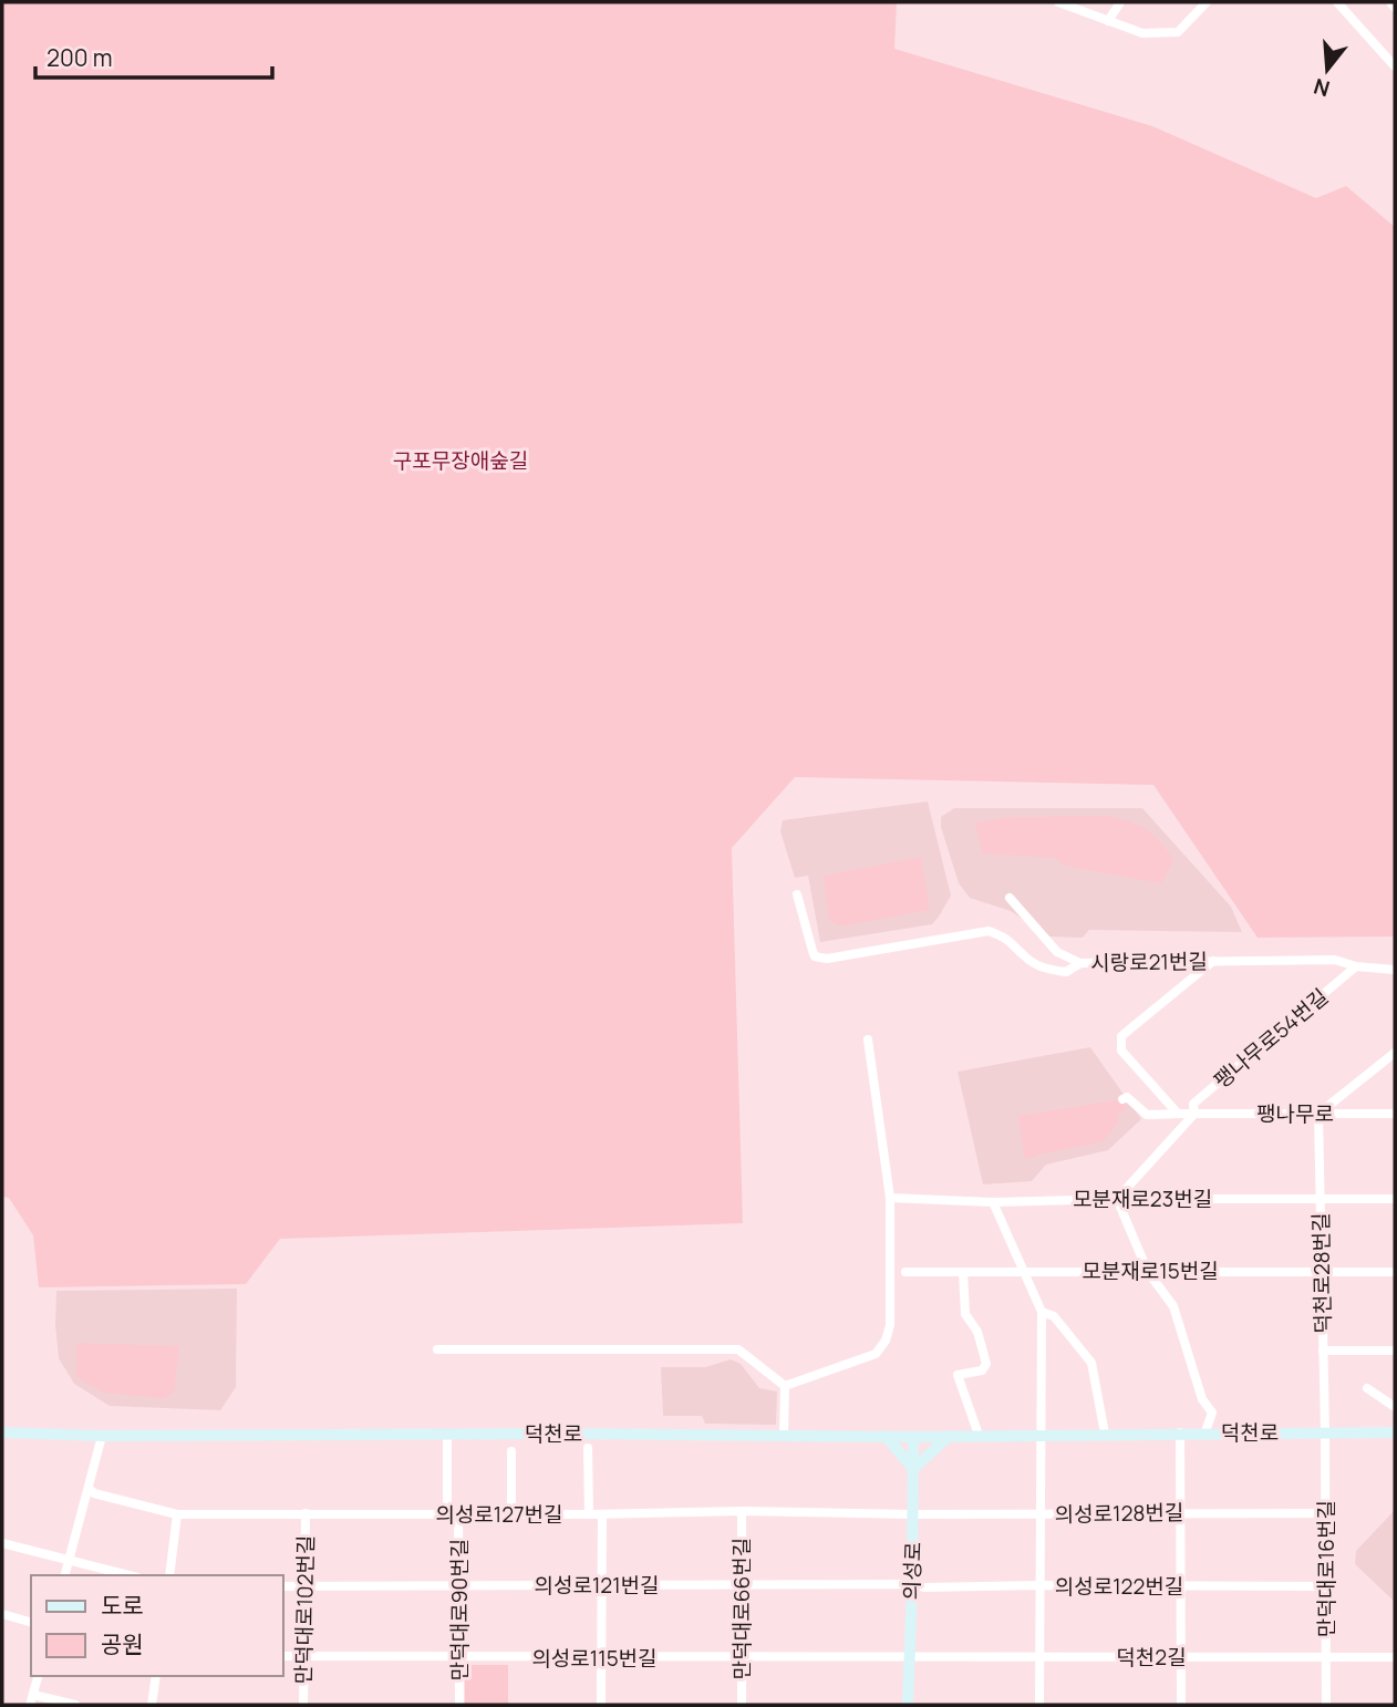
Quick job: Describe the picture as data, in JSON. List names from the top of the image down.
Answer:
{
  "streets": {
    "main road": ["덕천로", "의성로"],
    "street": [
      "시랑로21번길",
      "팽나무로54번길",
      "팽나무로",
      "모분재로23번길",
      "모분재로15번길",
      "덕천로28번길",
      "의성로128번길",
      "의성로127번길",
      "만덕대로16번길",
      "의성로121번길",
      "의성로122번길",
      "만덕대로66번길",
      "만덕대로102번길",
      "만덕대로90번길",
      "덕천2길",
      "의성로115번길"
    ]
  },
  "crossings": [
    ["시랑로21번길", "팽나무로54번길"],
    ["시랑로21번길", "팽나무로"],
    ["팽나무로54번길", "팽나무로"],
    ["팽나무로", "덕천로28번길"],
    ["모분재로23번길", "덕천로28번길"],
    ["모분재로15번길", "덕천로28번길"],
    ["덕천로28번길", "덕천로"],
    ["덕천로28번길", "만덕대로16번길"],
    ["덕천로", "만덕대로16번길"],
    ["덕천로", "의성로"],
    ["덕천로", "만덕대로90번길"],
    ["의성로128번길", "의성로127번길"],
    ["의성로128번길", "만덕대로16번길"],
    ["의성로128번길", "의성로"],
    ["의성로127번길", "의성로"],
    ["의성로127번길", "만덕대로66번길"],
    ["의성로127번길", "만덕대로102번길"],
    ["의성로127번길", "만덕대로90번길"],
    ["만덕대로16번길", "의성로122번길"],
    ["만덕대로16번길", "덕천2길"],
    ["의성로", "의성로121번길"],
    ["의성로", "의성로122번길"],
    ["의성로", "덕천2길"],
    ["의성로", "의성로115번길"],
    ["의성로121번길", "의성로122번길"],
    ["의성로121번길", "만덕대로66번길"],
    ["의성로121번길", "만덕대로102번길"],
    ["의성로121번길", "만덕대로90번길"],
    ["만덕대로66번길", "의성로115번길"],
    ["만덕대로102번길", "의성로115번길"],
    ["만덕대로90번길", "의성로115번길"],
    ["덕천2길", "의성로115번길"]
  ],
  "parks": ["구포무장애숲길"],
  "legend": ["도로", "공원"],
  "scale_bar": "200 m",
  "north": "bottom"
}
